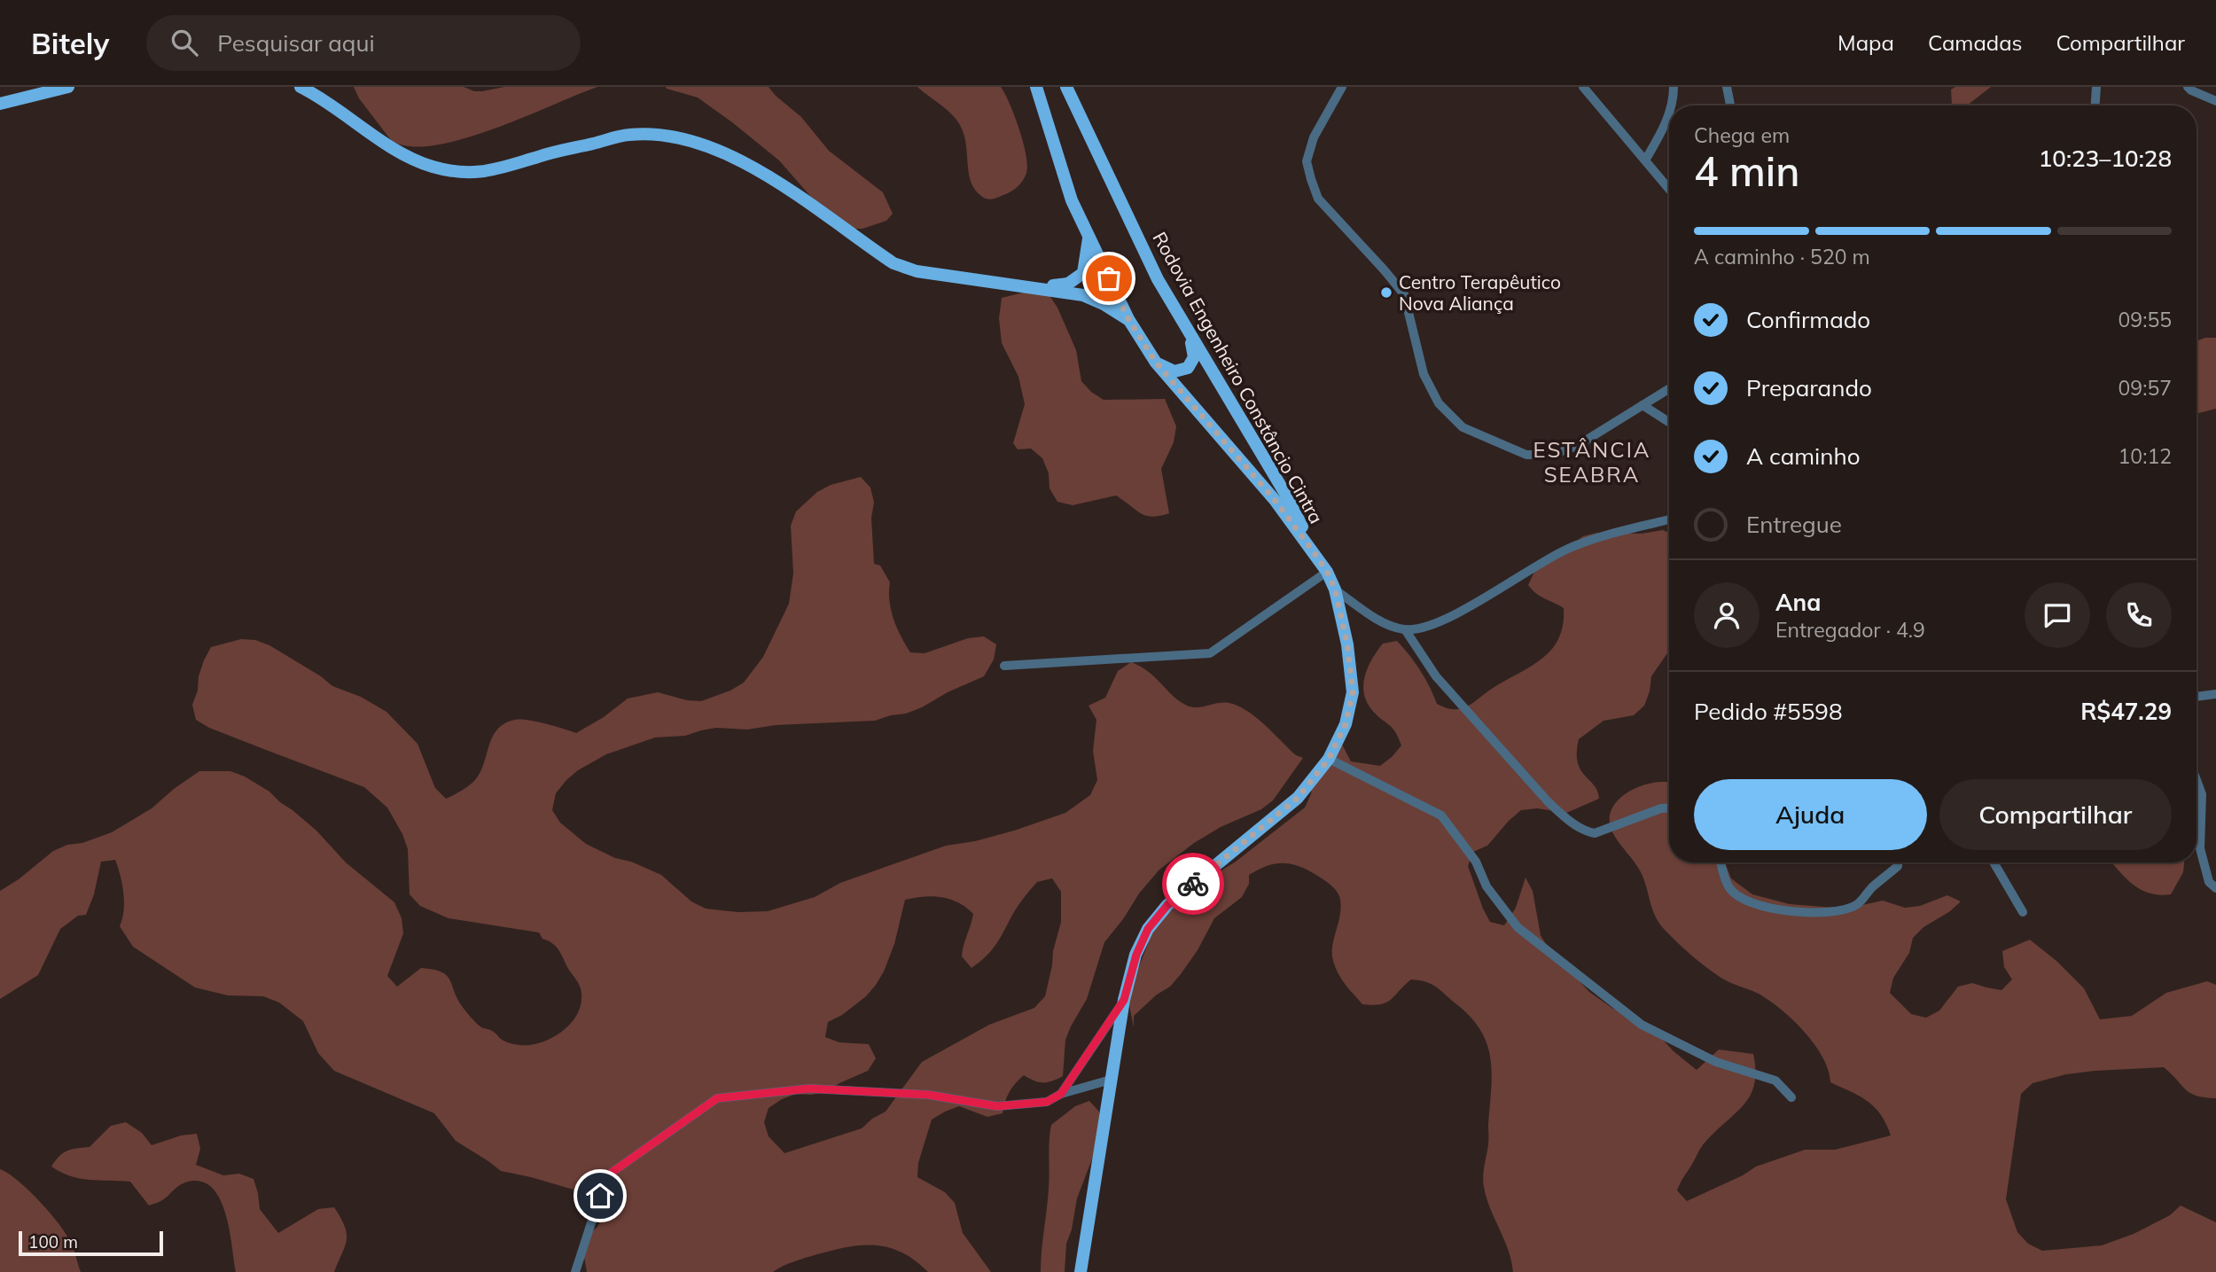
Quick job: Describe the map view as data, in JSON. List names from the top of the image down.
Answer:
{
  "streets": {
    "main road": ["Rodovia Engenheiro Constâncio Cintra"]
  },
  "districts": ["ESTÂNCIA SEABRA"],
  "places": ["Centro Terapêutico Nova Aliança"],
  "scale_bar": "100 m",
  "page": {
    "header": "Bitely",
    "search": "Pesquisar aqui",
    "nav": ["Mapa", "Camadas", "Compartilhar"],
    "heading": ["4 min", "Chega em", "10:23–10:28"],
    "panel": [
      "Ana",
      "Entregador · 4.9",
      "Pedido #5598",
      "R$47.29"
    ],
    "bar": "A caminho · 520 m",
    "list": [
      ["Confirmado", "09:55"],
      ["Preparando", "09:57"],
      ["A caminho", "10:12"],
      "Entregue"
    ],
    "buttons": ["Ajuda", "Compartilhar"],
    "scale": "100 m"
  }
}
